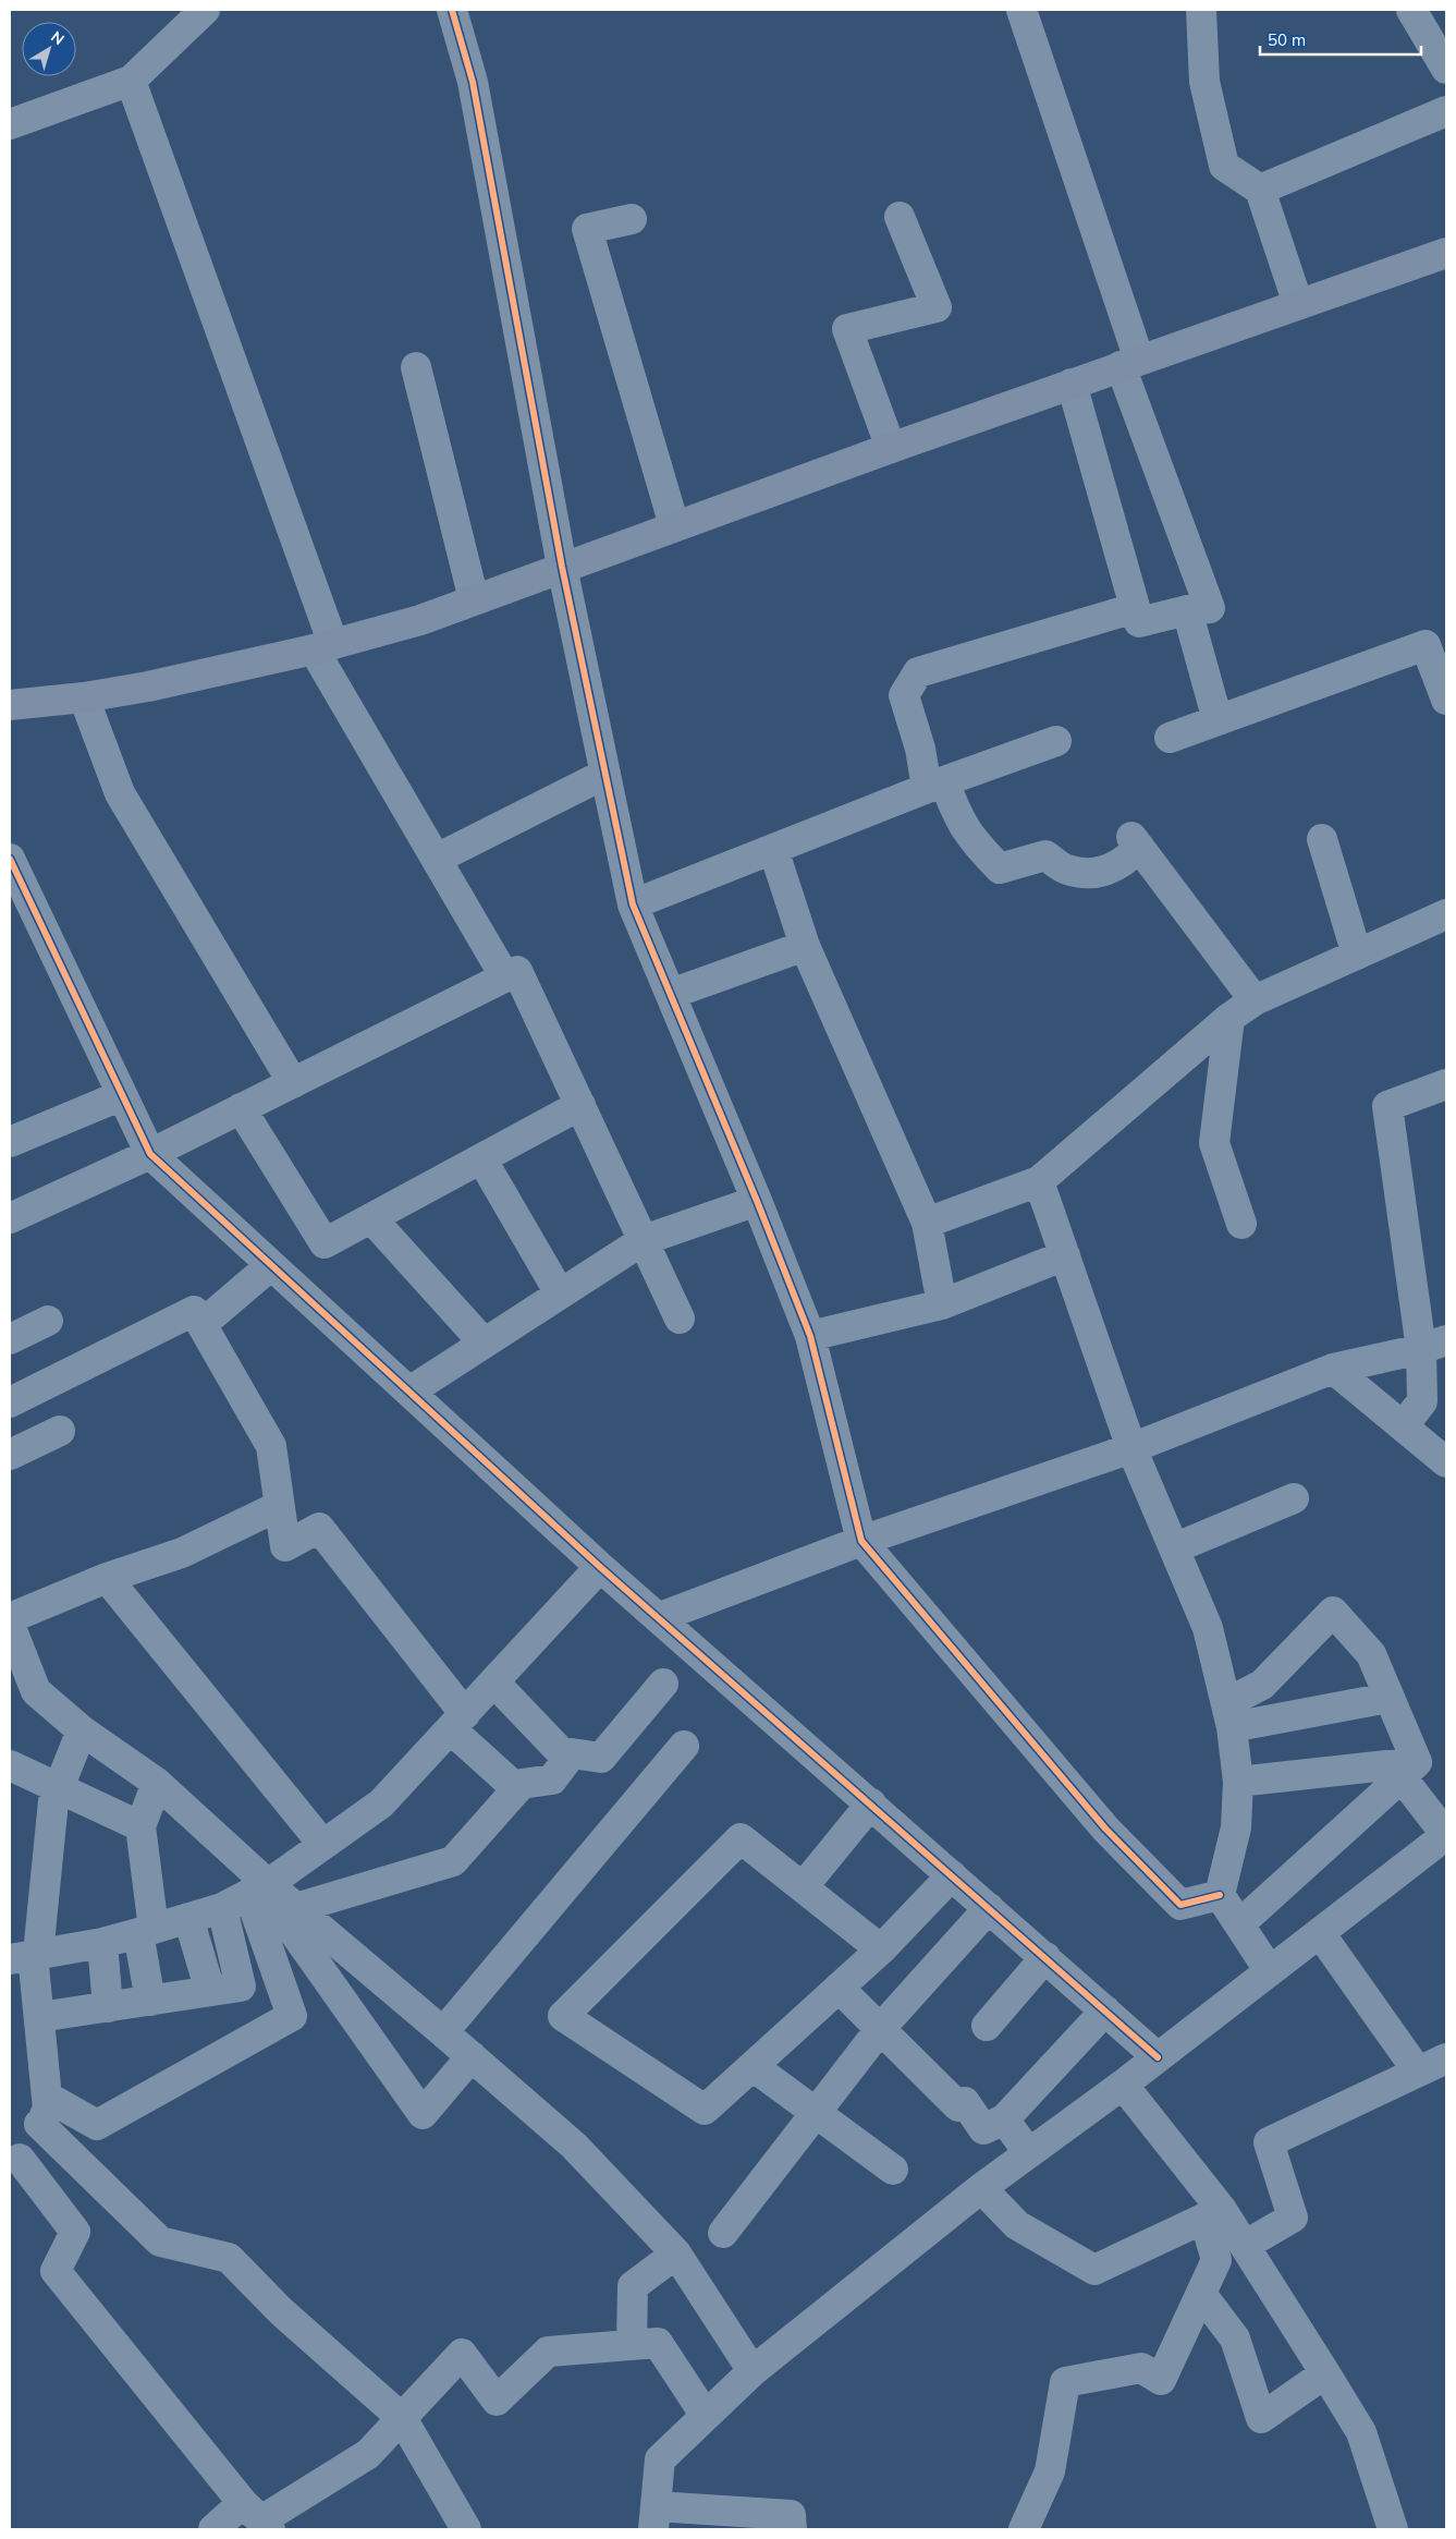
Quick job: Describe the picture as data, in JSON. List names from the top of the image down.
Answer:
{
  "scale_bar": "50 m",
  "north": "top right"
}
